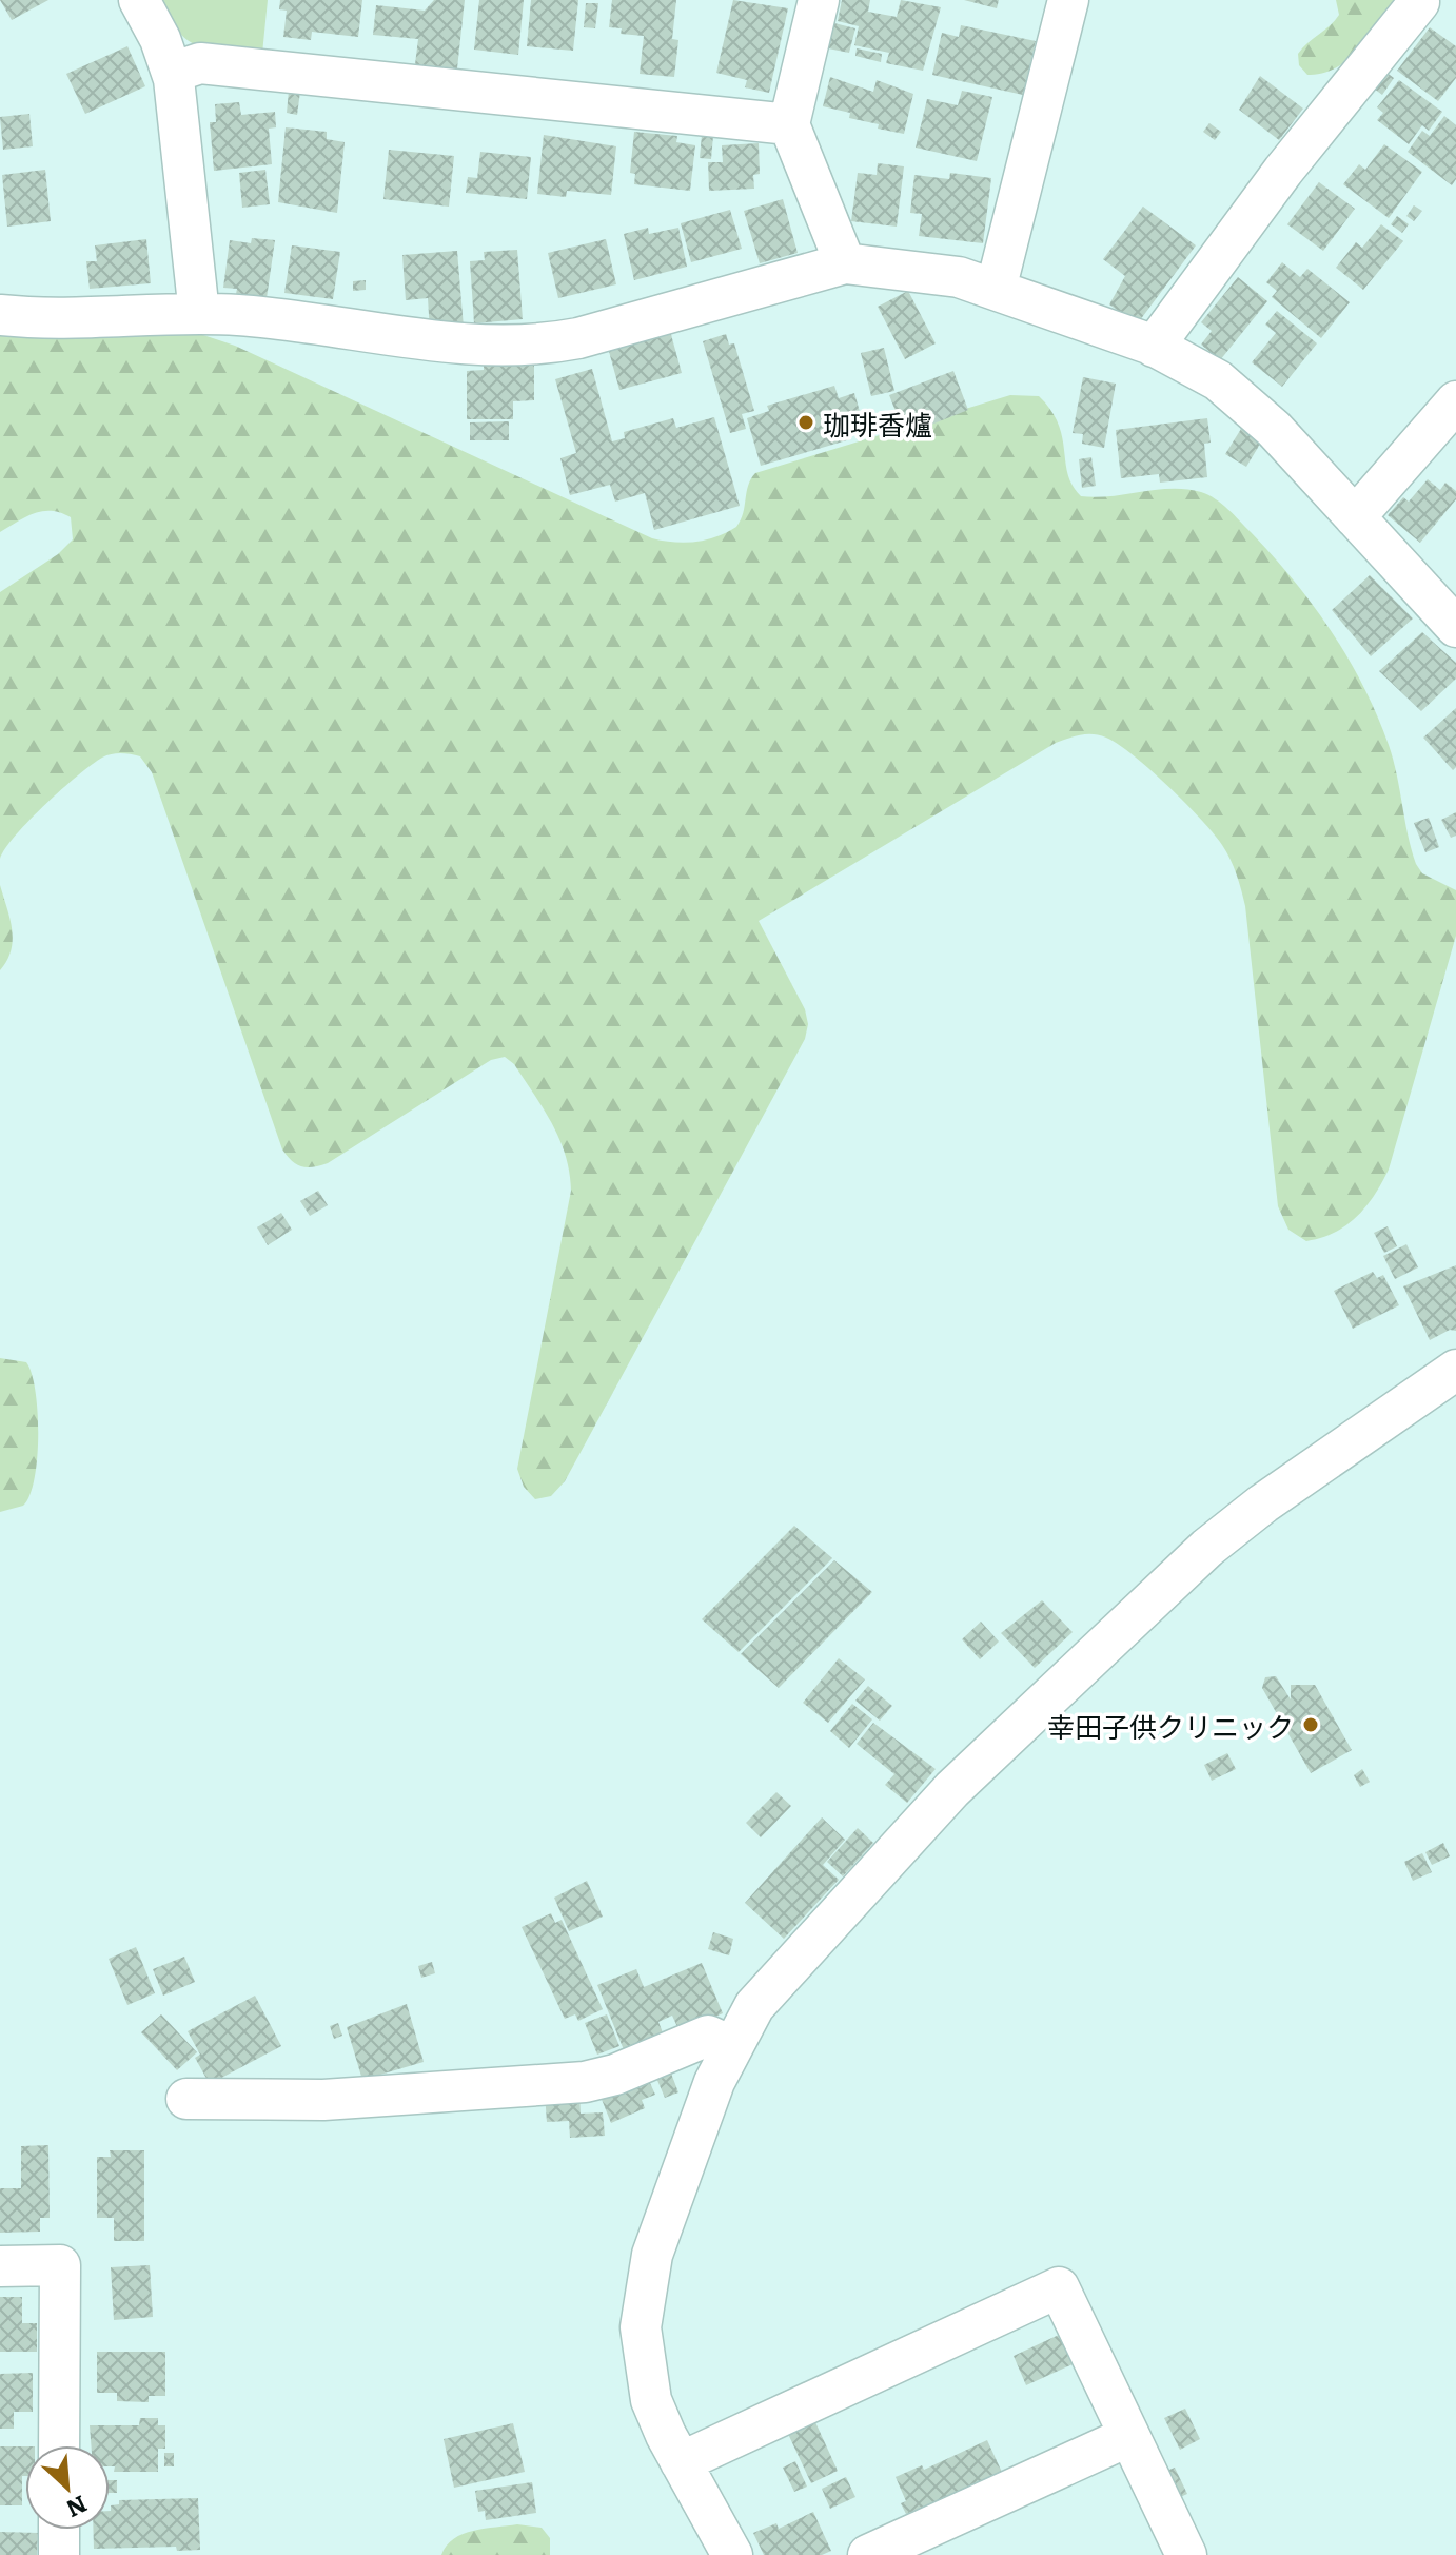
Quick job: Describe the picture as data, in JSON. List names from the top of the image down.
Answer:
{
  "places": ["珈琲香爐", "幸田子供クリニック"],
  "north": "bottom right"
}
